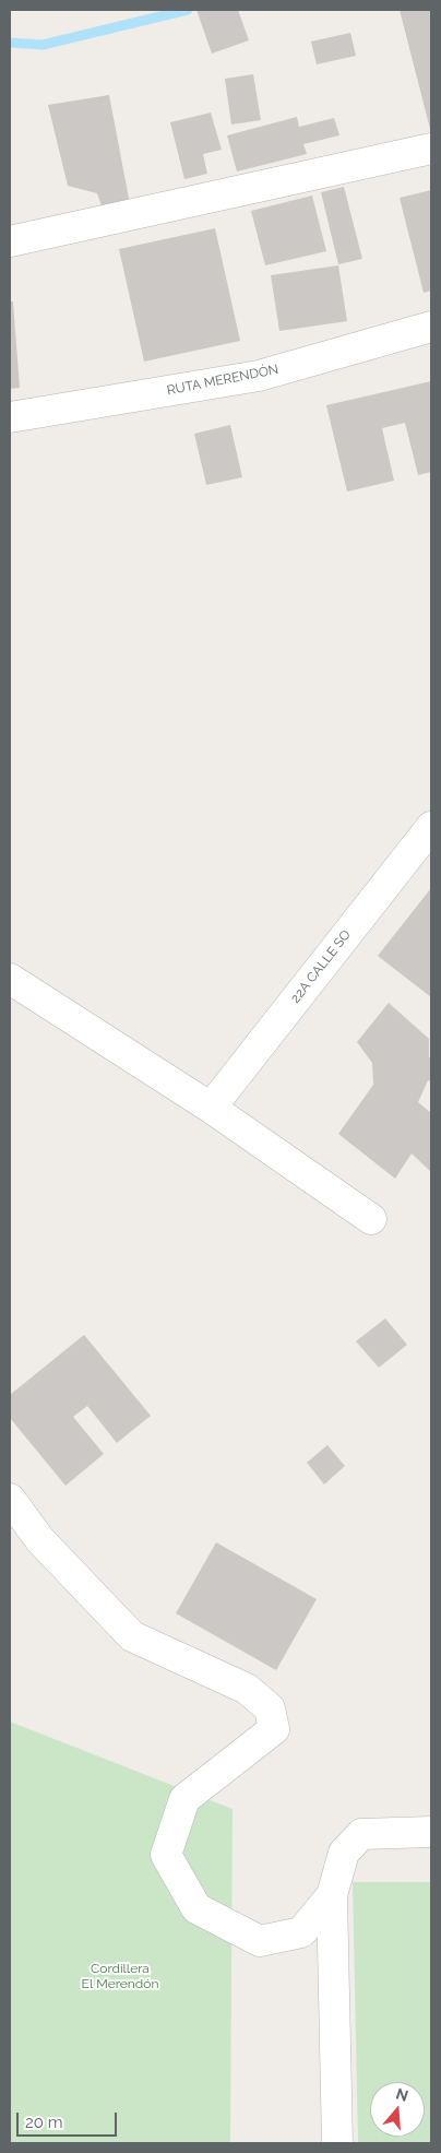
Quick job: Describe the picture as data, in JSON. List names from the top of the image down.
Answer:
{
  "streets": {
    "street": ["RUTA MERENDÓN", "22A CALLE SO"]
  },
  "parks": ["Cordillera El Merendón"],
  "scale_bar": "20 m",
  "north": "top"
}
